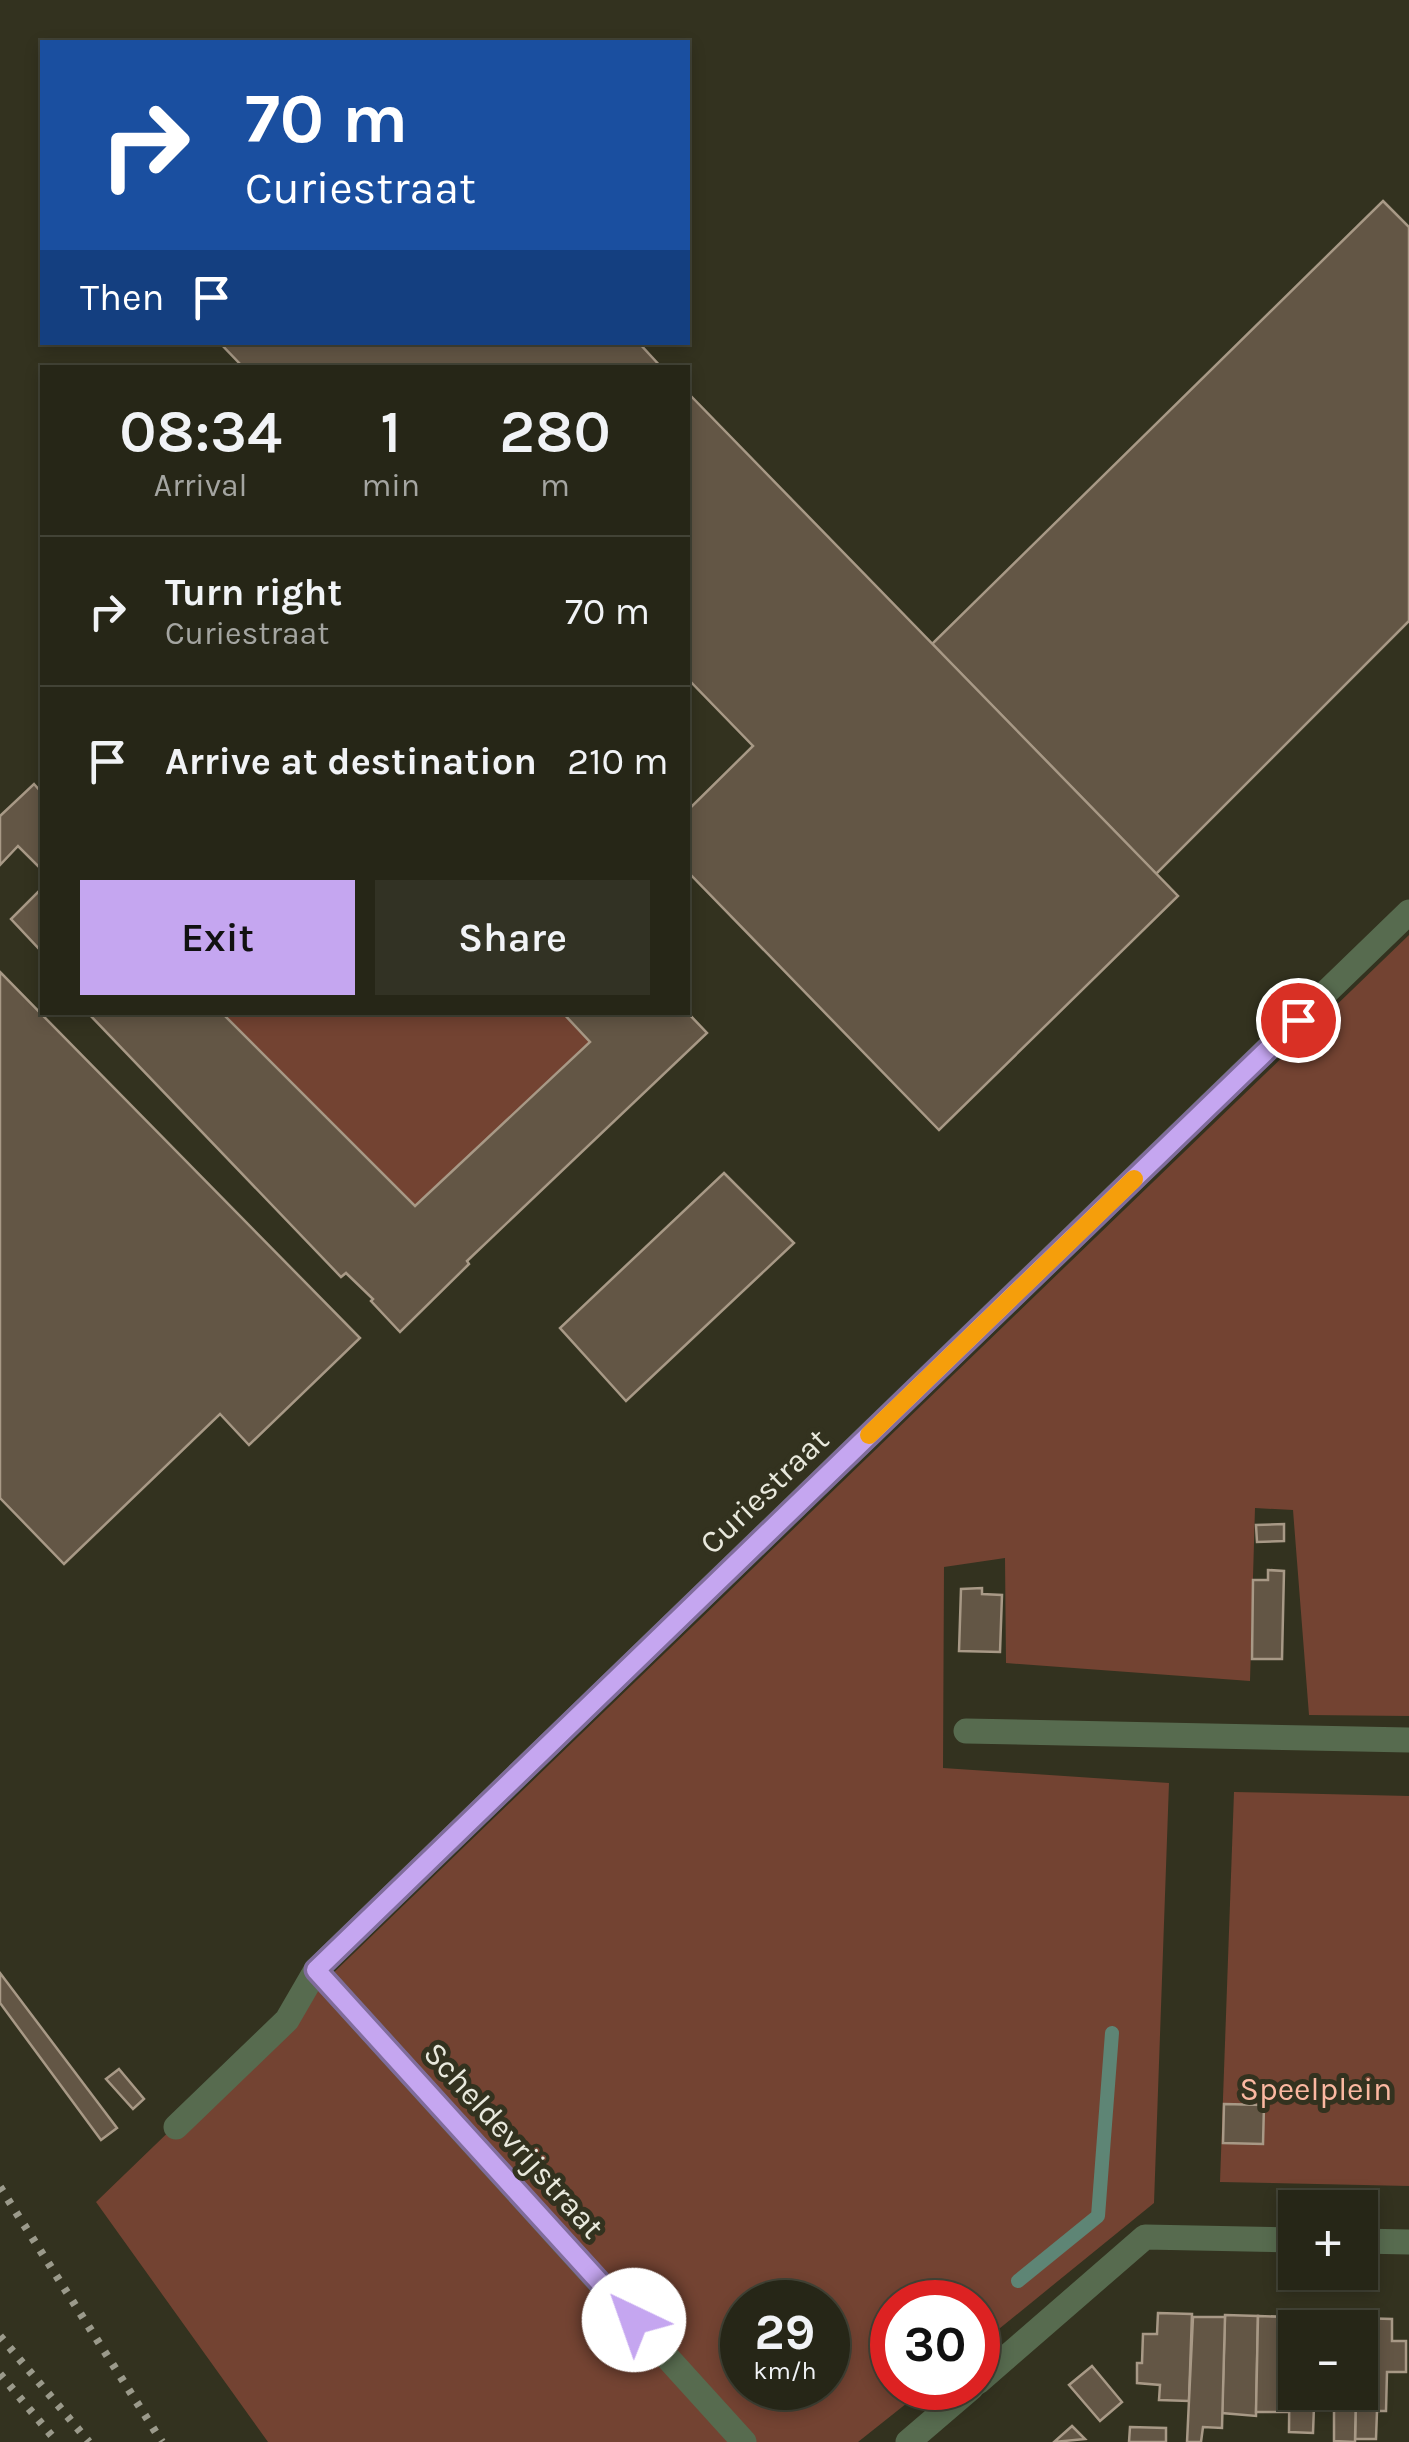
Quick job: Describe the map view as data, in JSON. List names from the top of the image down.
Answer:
{
  "streets": {
    "street": ["Curiestraat", "Scheldevrijstraat"]
  },
  "crossings": [
    ["Curiestraat", "Scheldevrijstraat"]
  ],
  "parks": ["Speelplein"],
  "page": {
    "turn": ["70 m", "Curiestraat"],
    "then": "Then",
    "eta": [
      "08:34",
      "Arrival",
      "1",
      "min",
      "280",
      "m"
    ],
    "list": [
      {
        "name": "Turn right",
        "note": "Curiestraat",
        "value": "70 m"
      },
      {
        "name": "Arrive at destination",
        "value": "210 m"
      }
    ],
    "buttons": ["Exit", "Share"],
    "map_buttons": ["+", "−"],
    "speed": "29 km/h",
    "limit": "30"
  }
}
